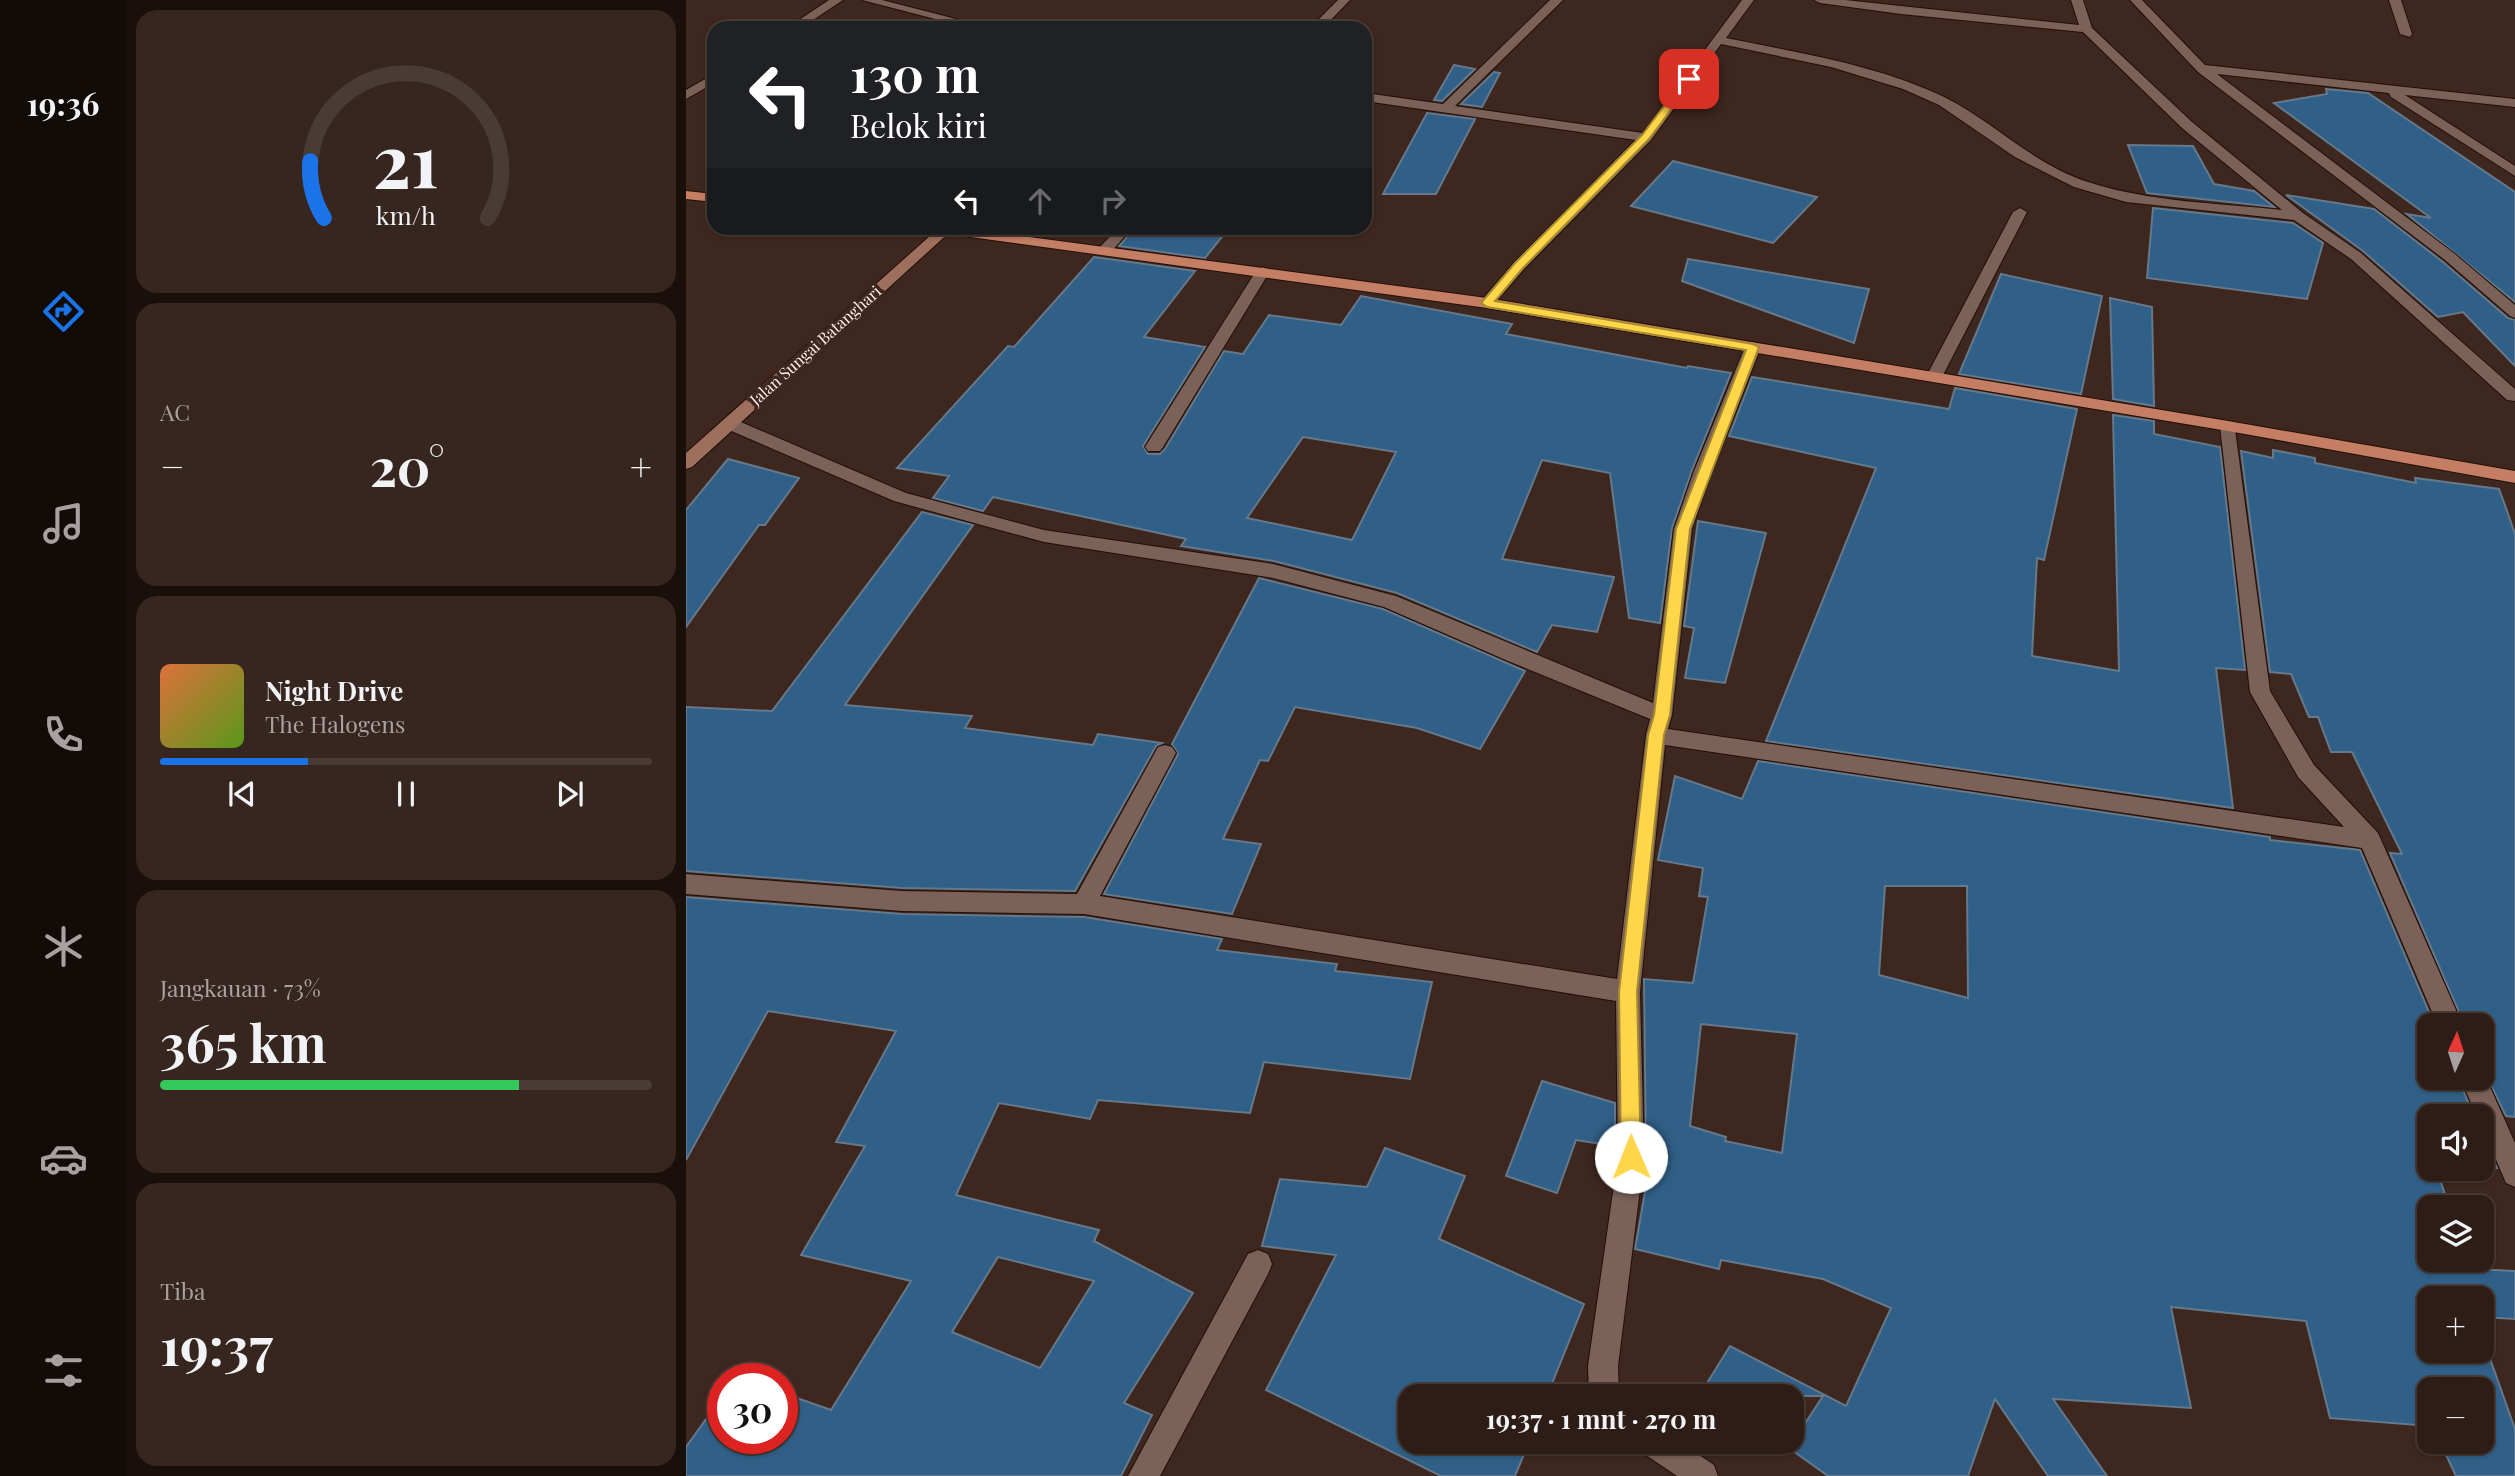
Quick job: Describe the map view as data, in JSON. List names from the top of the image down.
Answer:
{
  "streets": {
    "main road": ["Jalan Sungai Batanghari"]
  },
  "north": "top",
  "page": {
    "tabs": "19:36",
    "turn": ["130 m", "Belok kiri"],
    "tile": [
      "AC",
      ["Jangkauan · 73%", "365 km"],
      ["Tiba", "19:37"]
    ],
    "heat": ["−", "20°", "+"],
    "song": ["Night Drive", "The Halogens"],
    "map_buttons": ["+", "−"],
    "limit": "30",
    "trip": "19:37 · 1 mnt · 270 m",
    "gauge": ["21", "km/h"]
  }
}
